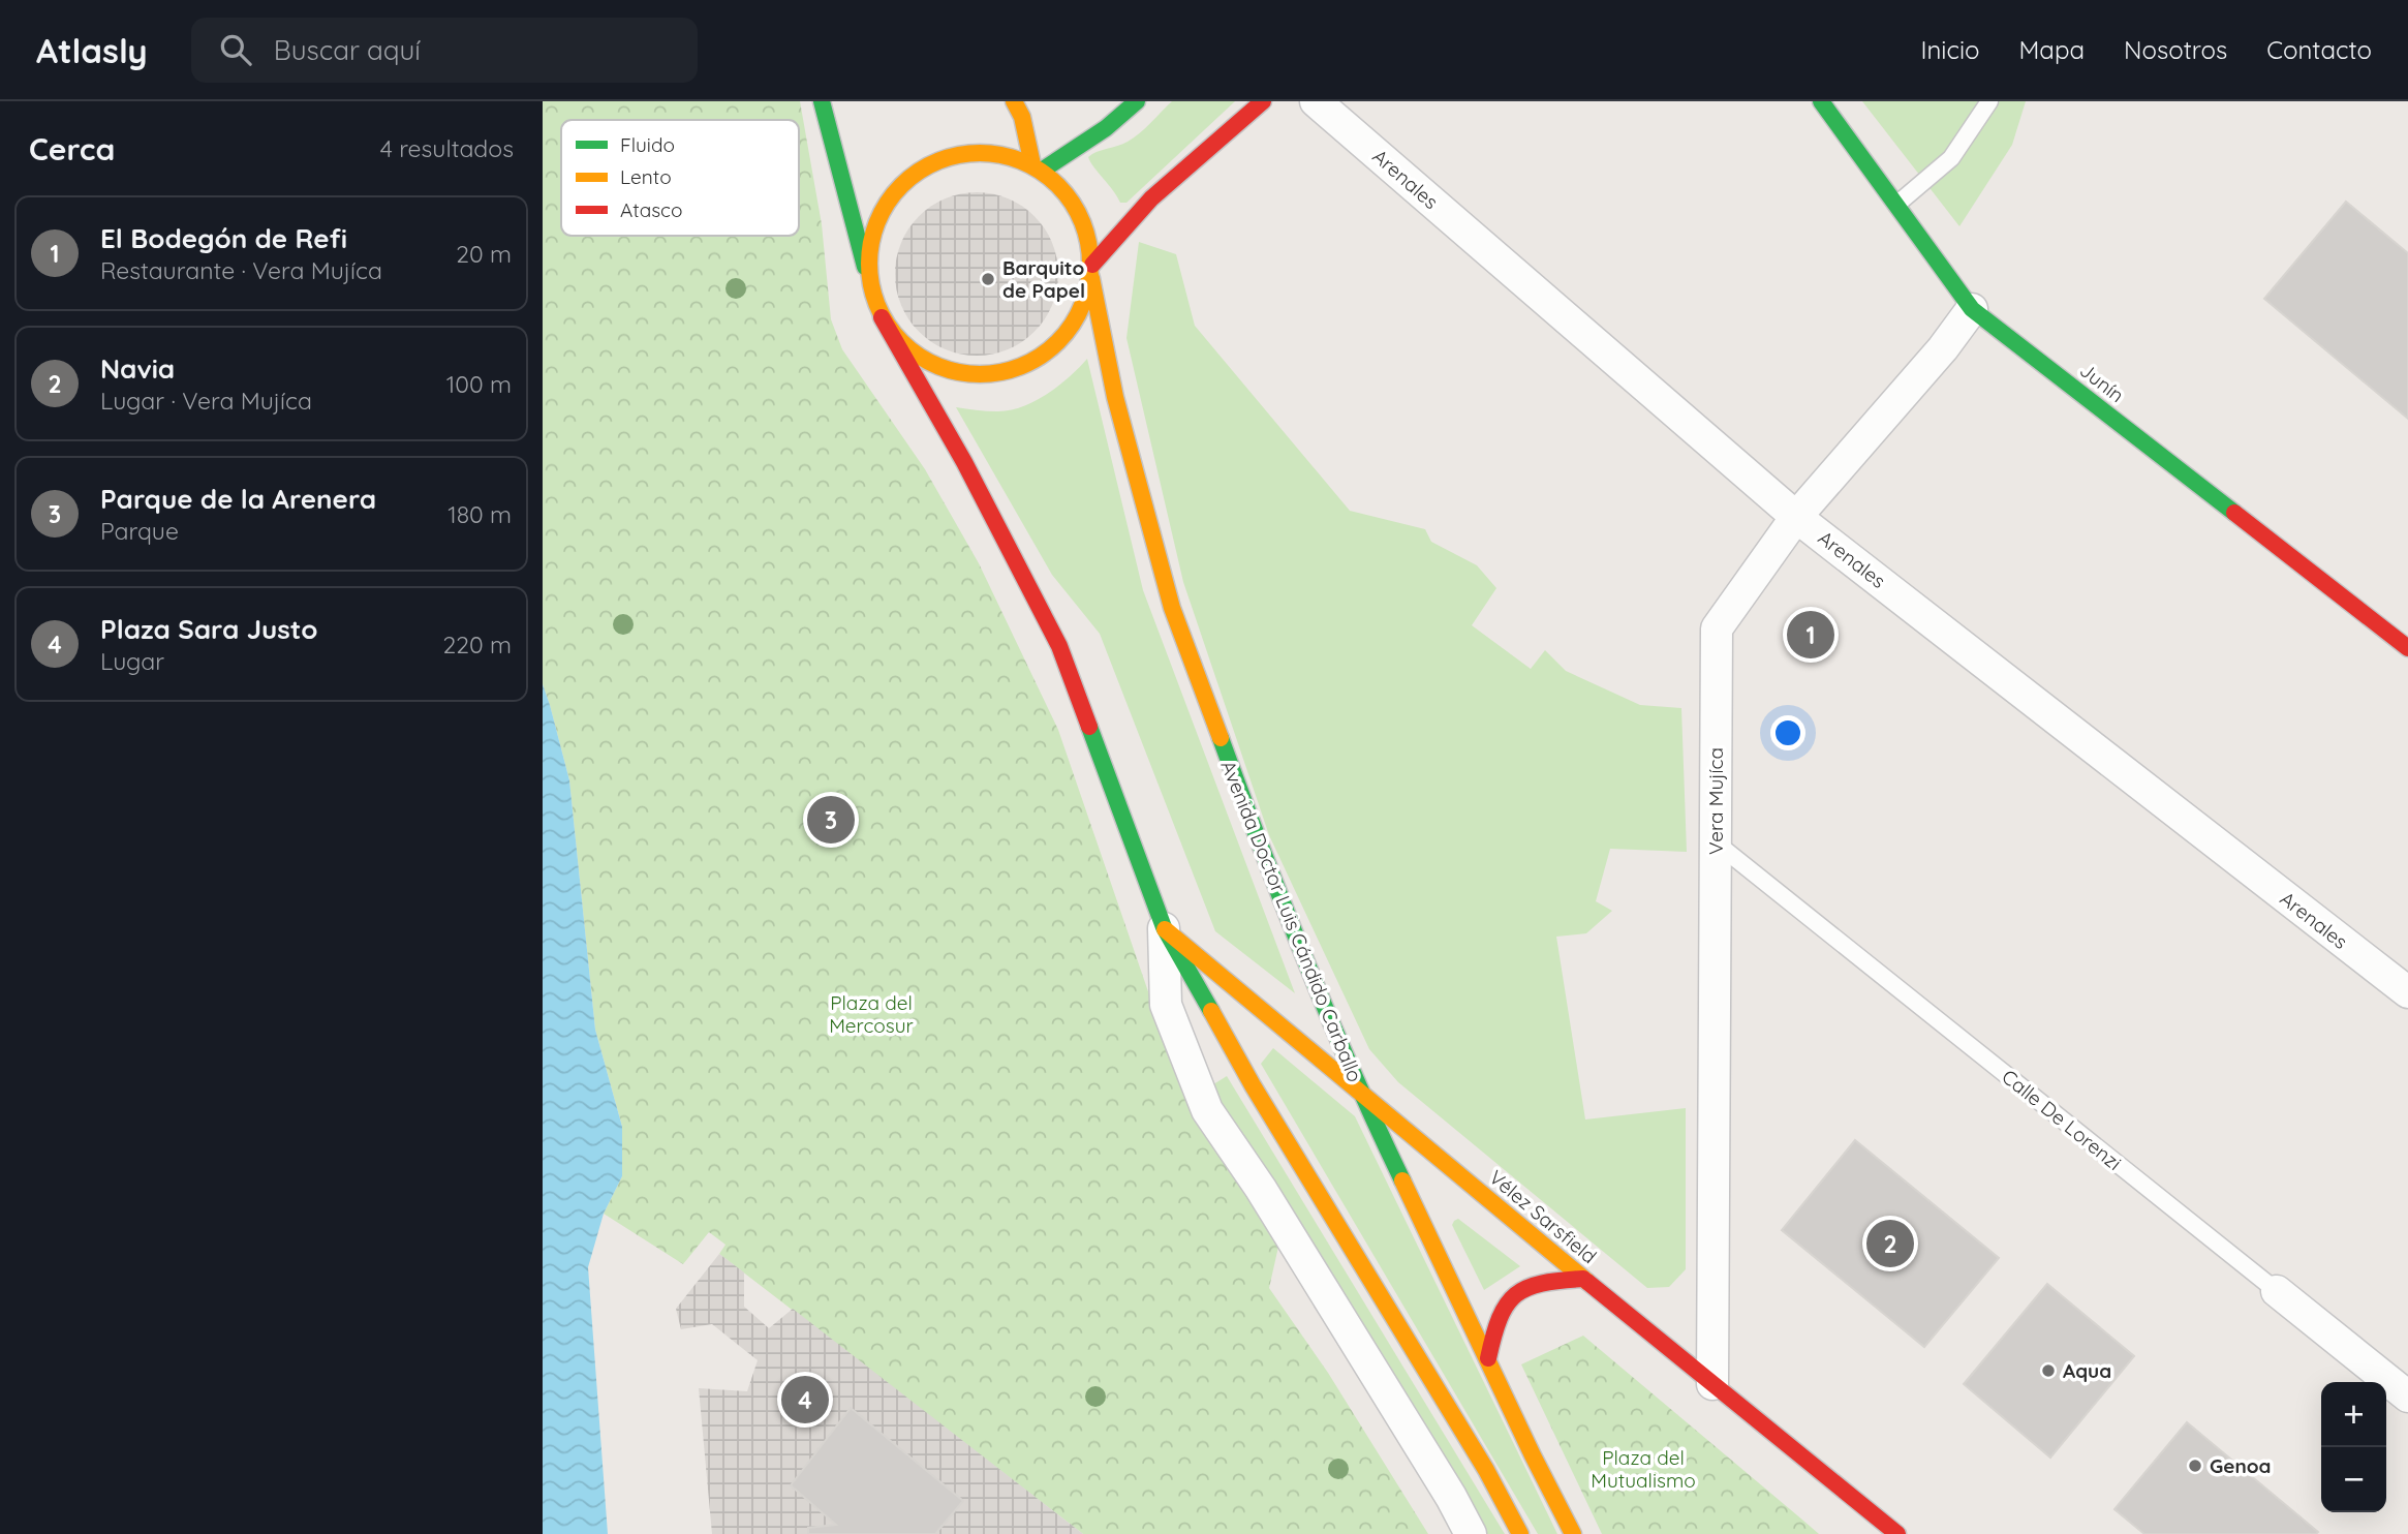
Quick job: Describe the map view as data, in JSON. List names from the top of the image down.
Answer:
{
  "streets": {
    "main road": ["Junín", "Avenida Doctor Luis Cándido Carballo", "Vélez Sarsfield"],
    "street": ["Arenales", "Vera Mujíca", "Calle De Lorenzi"]
  },
  "crossings": [
    ["Arenales", "Vera Mujíca"],
    ["Junín", "Vera Mujíca"],
    ["Vera Mujíca", "Calle De Lorenzi"],
    ["Vera Mujíca", "Vélez Sarsfield"],
    ["Avenida Doctor Luis Cándido Carballo", "Vélez Sarsfield"]
  ],
  "parks": ["Plaza del Mercosur", "Plaza del Mutualismo"],
  "places": ["Barquito de Papel", "Aqua", "Genoa"],
  "legend": ["Fluido", "Lento", "Atasco"],
  "page": {
    "header": "Atlasly",
    "search": "Buscar aquí",
    "nav": [
      "Inicio",
      "Mapa",
      "Nosotros",
      "Contacto"
    ],
    "heading": ["Cerca", "4 resultados"],
    "list": [
      {
        "mark": "1",
        "name": "El Bodegón de Refi",
        "note": "Restaurante · Vera Mujíca",
        "value": "20 m"
      },
      {
        "mark": "2",
        "name": "Navia",
        "note": "Lugar · Vera Mujíca",
        "value": "100 m"
      },
      {
        "mark": "3",
        "name": "Parque de la Arenera",
        "note": "Parque",
        "value": "180 m"
      },
      {
        "mark": "4",
        "name": "Plaza Sara Justo",
        "note": "Lugar",
        "value": "220 m"
      }
    ],
    "pins": [
      "1",
      "3",
      "2",
      "4"
    ],
    "map_buttons": ["+", "−"]
  }
}
